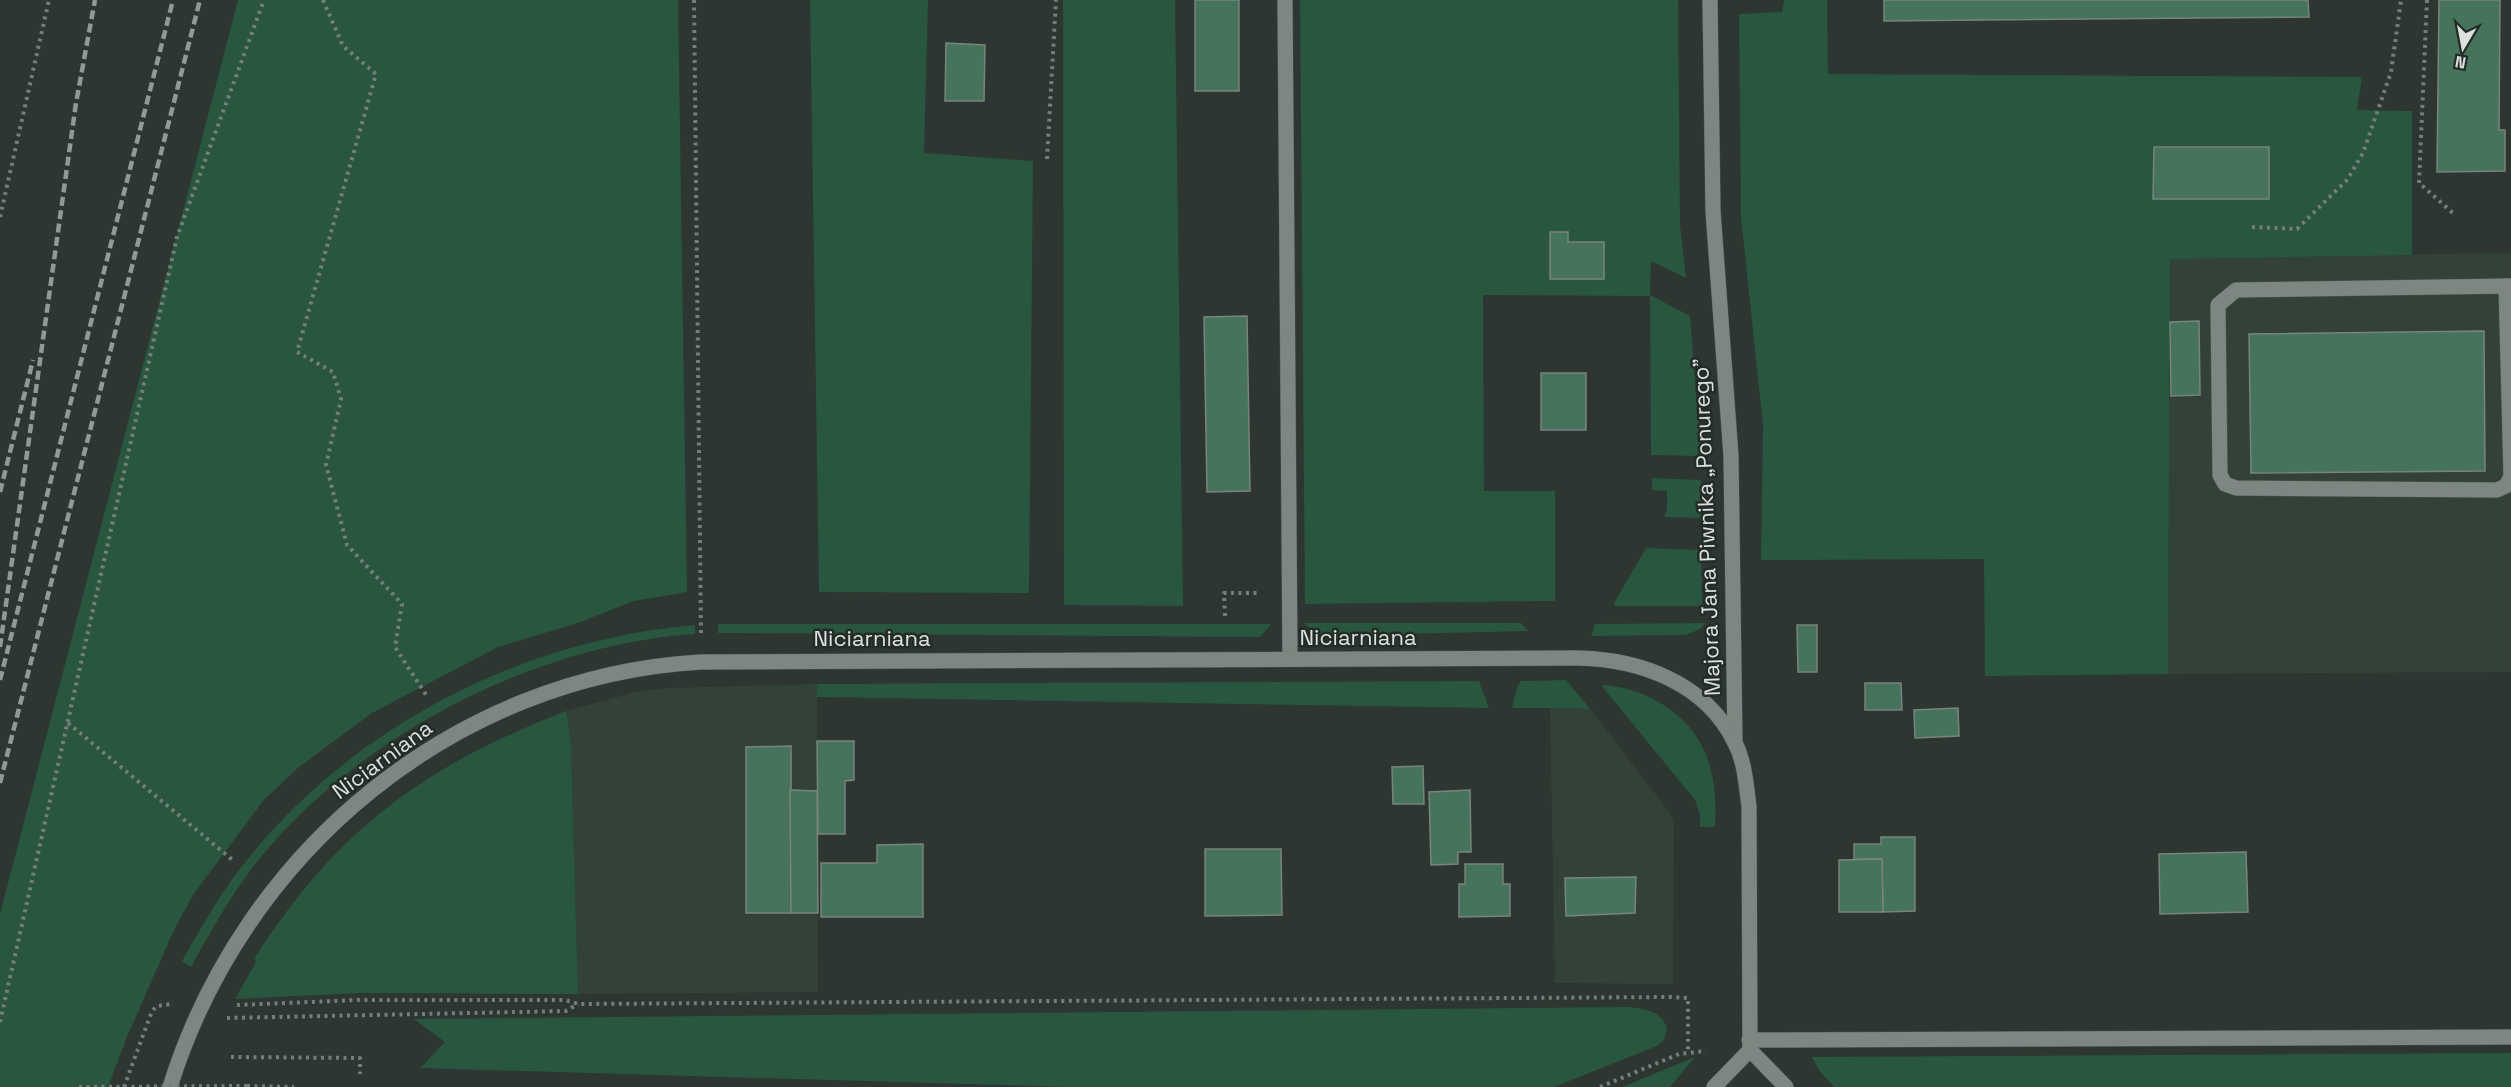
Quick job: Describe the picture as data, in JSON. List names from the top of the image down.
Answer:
{
  "streets": {
    "street": ["Majora Jana Piwnika „Ponurego”", "Niciarniana"]
  },
  "crossings": [
    ["Majora Jana Piwnika „Ponurego”", "Niciarniana"]
  ],
  "north": "bottom"
}
